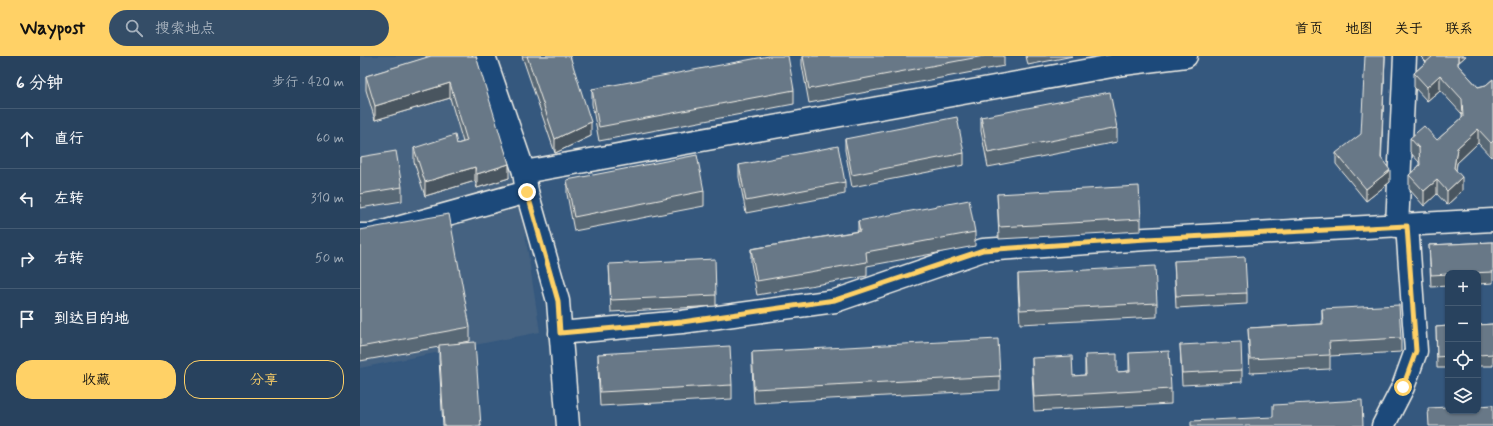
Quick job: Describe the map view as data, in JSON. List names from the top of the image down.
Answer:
{
  "page": {
    "header": "Waypost",
    "search": "搜索地点",
    "nav": [
      "首页",
      "地图",
      "关于",
      "联系"
    ],
    "heading": ["6 分钟", "步行 · 420 m"],
    "list": [
      ["直行", "60 m"],
      ["左转", "310 m"],
      ["右转", "50 m"],
      "到达目的地"
    ],
    "map_buttons": ["+", "−"],
    "buttons": ["收藏", "分享"]
  }
}
